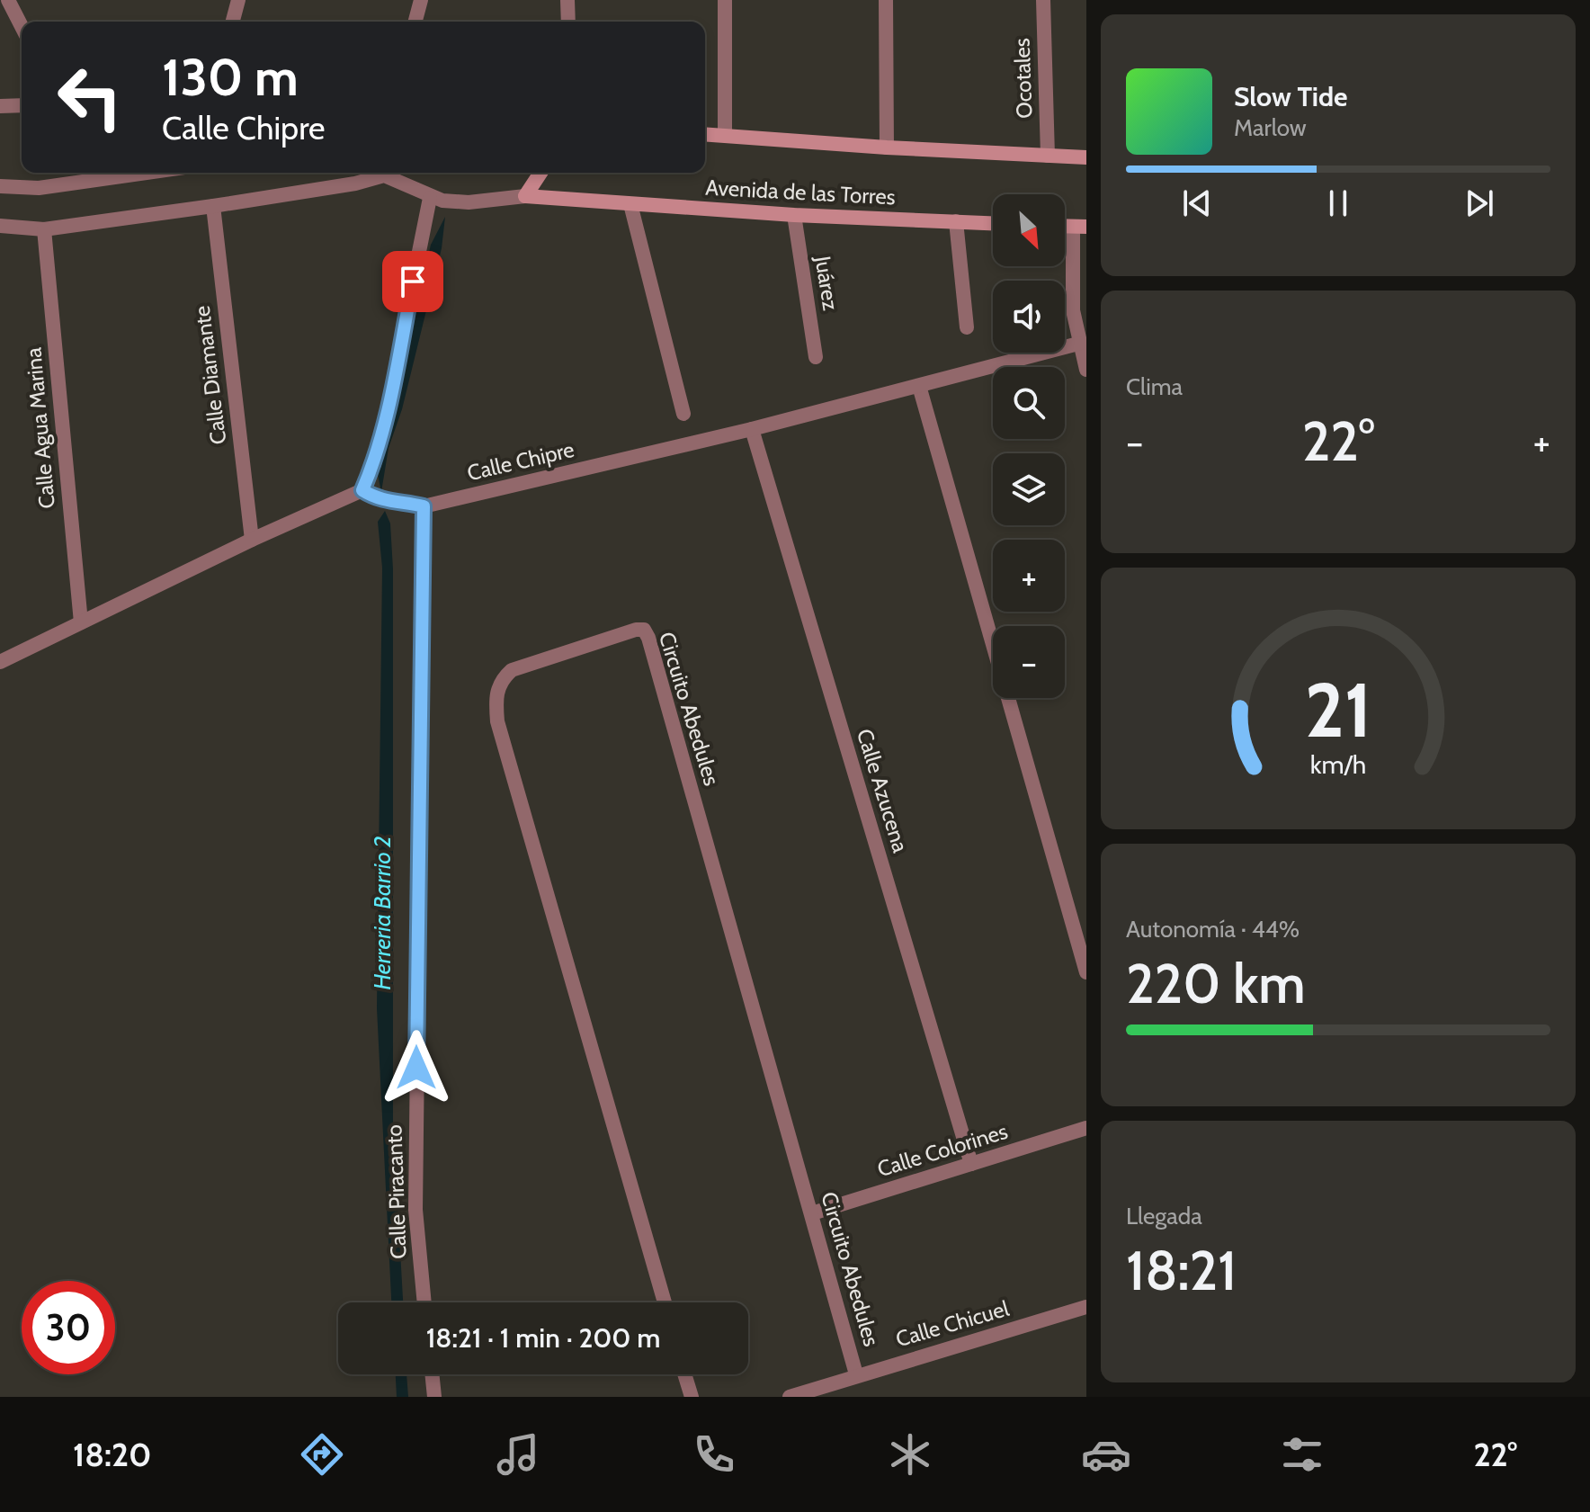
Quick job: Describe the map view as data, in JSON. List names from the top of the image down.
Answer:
{
  "streets": {
    "main road": ["Avenida de las Torres"],
    "street": [
      "Ocotales",
      "Juárez",
      "Calle Diamante",
      "Calle Agua Marina",
      "Calle Chipre",
      "Circuito Abedules",
      "Calle Azucena",
      "Calle Colorines",
      "Calle Piracanto",
      "Calle Chicuel"
    ]
  },
  "crossings": [
    ["Avenida de las Torres", "Juárez"],
    ["Avenida de las Torres", "Calle Diamante"],
    ["Avenida de las Torres", "Calle Agua Marina"],
    ["Calle Chipre", "Calle Azucena"],
    ["Calle Chipre", "Calle Piracanto"],
    ["Circuito Abedules", "Calle Colorines"],
    ["Circuito Abedules", "Calle Chicuel"],
    ["Calle Azucena", "Calle Colorines"]
  ],
  "water": ["Herreria Barrio 2"],
  "north": "bottom right",
  "page": {
    "turn": ["130 m", "Calle Chipre"],
    "song": ["Slow Tide", "Marlow"],
    "map_buttons": ["+", "−"],
    "tile": [
      "Clima",
      ["Autonomía · 44%", "220 km"],
      ["Llegada", "18:21"]
    ],
    "heat": ["−", "22°", "+"],
    "limit": "30",
    "trip": "18:21 · 1 min · 200 m",
    "tabs": ["18:20", "22°"],
    "gauge": ["21", "km/h"]
  }
}
